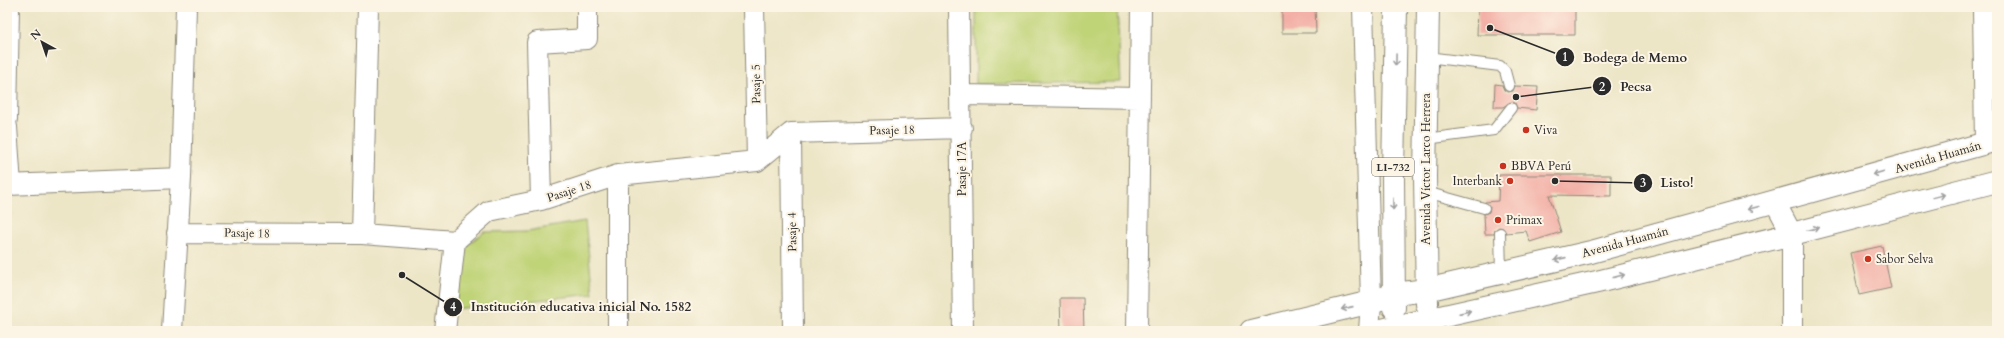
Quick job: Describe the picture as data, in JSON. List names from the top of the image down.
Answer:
{
  "streets": {
    "main road": ["Avenida Huamán", "LI-732", "Avenida Víctor Larco Herrera"],
    "street": [
      "Pasaje 5",
      "Pasaje 18",
      "Pasaje 17A",
      "Pasaje 4"
    ]
  },
  "crossings": [
    ["Pasaje 5", "Pasaje 18"],
    ["Pasaje 18", "Pasaje 17A"],
    ["Pasaje 18", "Pasaje 4"],
    ["Avenida Huamán", "LI-732"],
    ["Avenida Huamán", "Avenida Víctor Larco Herrera"]
  ],
  "places": [
    "Bodega de Memo",
    "Pecsa",
    "Viva",
    "BBVA Perú",
    "Interbank",
    "Listo!",
    "Primax",
    "Sabor Selva",
    "Institución educativa inicial No. 1582"
  ],
  "north": "top left"
}
